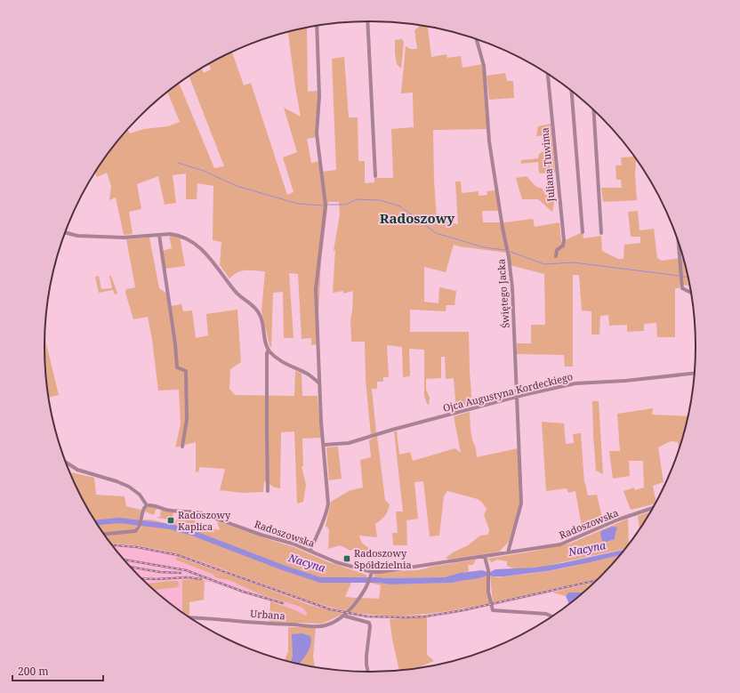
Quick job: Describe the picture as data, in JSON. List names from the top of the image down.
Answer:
{
  "streets": {
    "street": [
      "Juliana Tuwima",
      "Świętego Jacka",
      "Ojca Augustyna Kordeckiego",
      "Radoszowska",
      "Urbana"
    ]
  },
  "crossings": [
    ["Świętego Jacka", "Ojca Augustyna Kordeckiego"],
    ["Świętego Jacka", "Radoszowska"],
    ["Radoszowska", "Urbana"]
  ],
  "districts": ["Radoszowy"],
  "water": ["Nacyna"],
  "places": {
    "transit": ["Radoszowy Kaplica", "Radoszowy Spółdzielnia"]
  },
  "scale_bar": "200 m"
}
